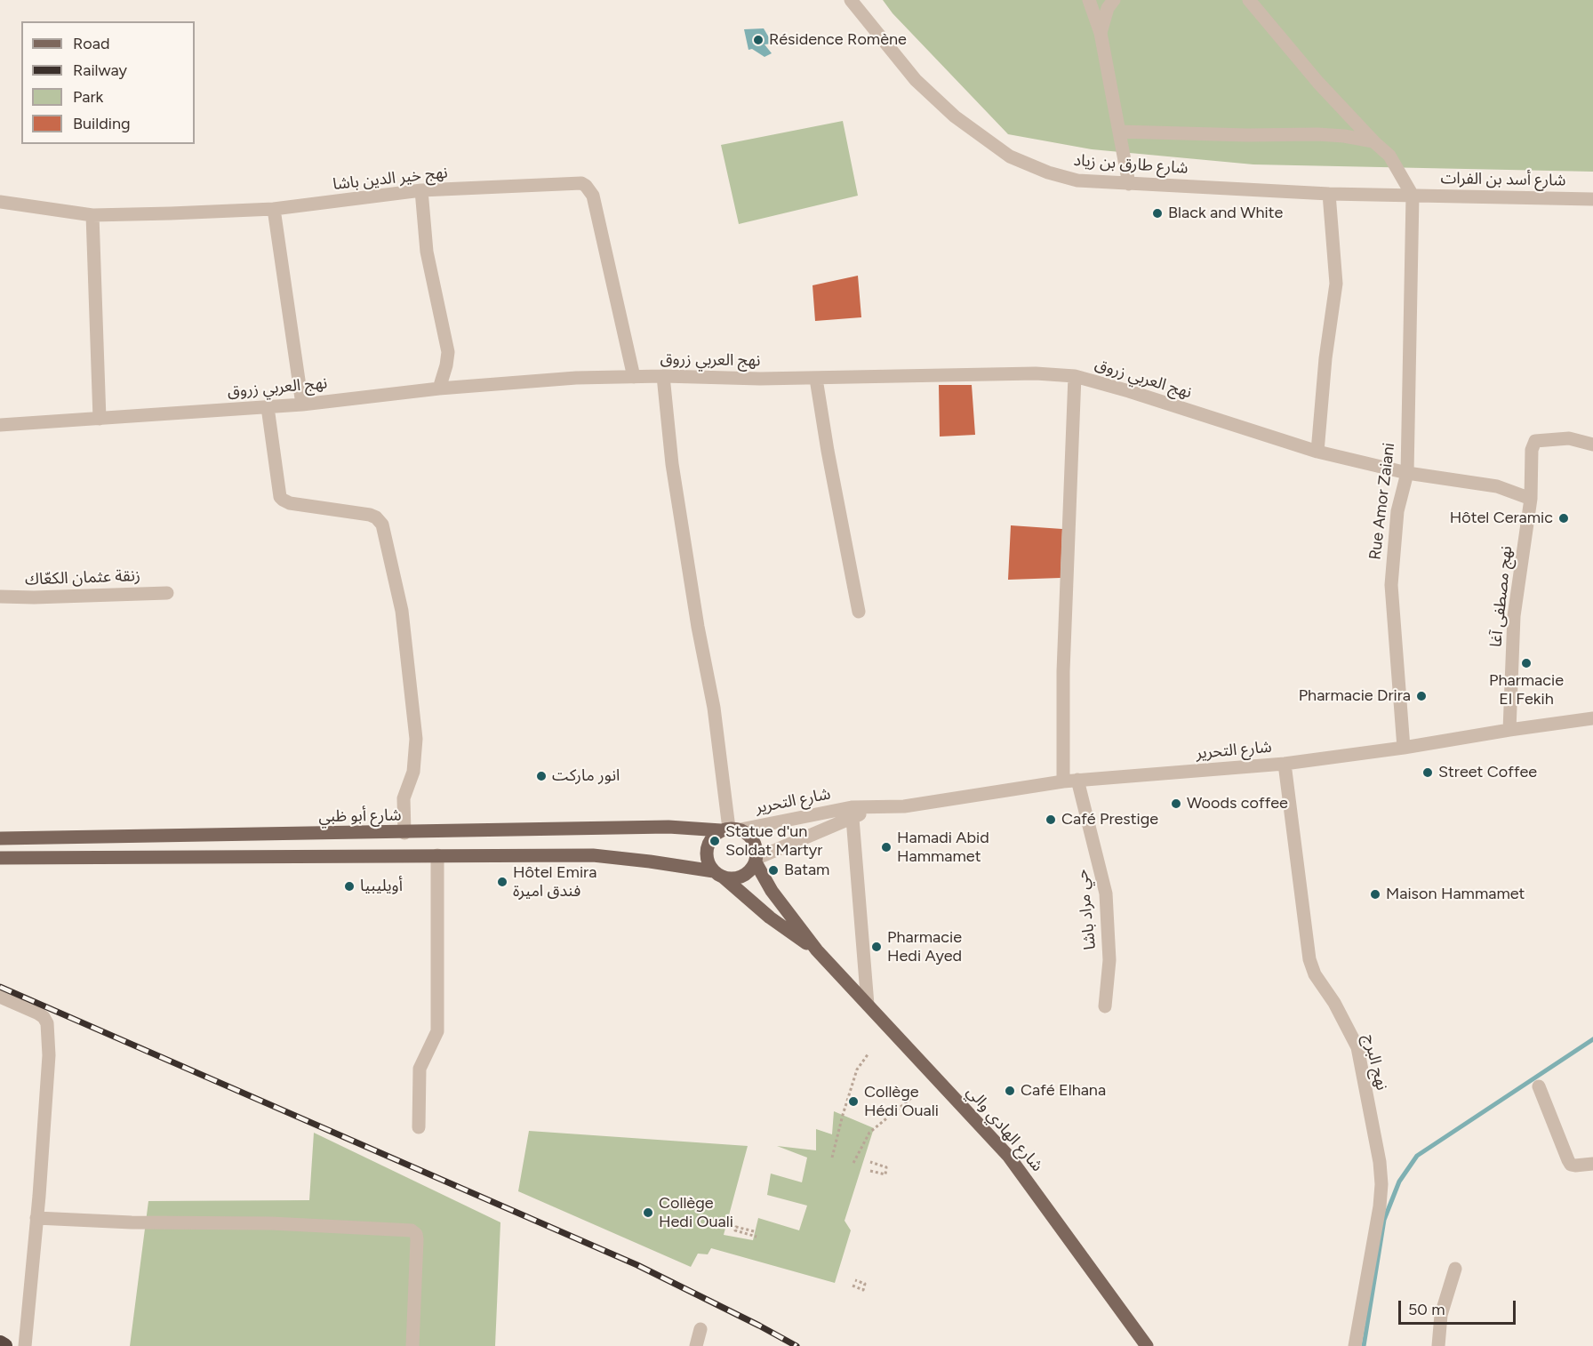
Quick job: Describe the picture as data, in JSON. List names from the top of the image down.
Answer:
{
  "streets": {
    "main road": ["شارع أبو ظبي", "شارع الهادي والي"],
    "street": [
      "شارع طارق بن زياد",
      "نهج خير الدين باشا",
      "شارع أسد بن الفرات",
      "نهج العربي زروق",
      "Rue Amor Zaiani",
      "زنقة عثمان الكعّاك",
      "نهج مصطفى آغا",
      "شارع التحرير",
      "حي مراد باشا",
      "نهج البرج"
    ]
  },
  "crossings": [
    ["شارع طارق بن زياد", "شارع أسد بن الفرات"],
    ["شارع طارق بن زياد", "Rue Amor Zaiani"],
    ["نهج خير الدين باشا", "نهج العربي زروق"],
    ["شارع أسد بن الفرات", "Rue Amor Zaiani"],
    ["نهج العربي زروق", "Rue Amor Zaiani"],
    ["نهج العربي زروق", "حي مراد باشا"],
    ["Rue Amor Zaiani", "شارع التحرير"],
    ["نهج مصطفى آغا", "شارع التحرير"],
    ["شارع التحرير", "شارع أبو ظبي"],
    ["شارع التحرير", "حي مراد باشا"],
    ["شارع التحرير", "نهج البرج"],
    ["شارع التحرير", "شارع الهادي والي"],
    ["شارع أبو ظبي", "شارع الهادي والي"]
  ],
  "places": [
    "Résidence Romène",
    "Black and White",
    "Hôtel Ceramic",
    "Pharmacie El Fekih",
    "Pharmacie Drira",
    "Street Coffee",
    "انور ماركت",
    "Woods coffee",
    "Café Prestige",
    "Statue d'un Soldat Martyr",
    "Hamadi Abid Hammamet",
    "Batam",
    "Hôtel Emira فندق اميرة",
    "أويليبيا",
    "Maison Hammamet",
    "Pharmacie Hedi Ayed",
    "Café Elhana",
    "Collège Hédi Ouali",
    "Collège Hedi Ouali"
  ],
  "legend": [
    "Road",
    "Railway",
    "Park",
    "Building"
  ],
  "scale_bar": "50 m"
}
